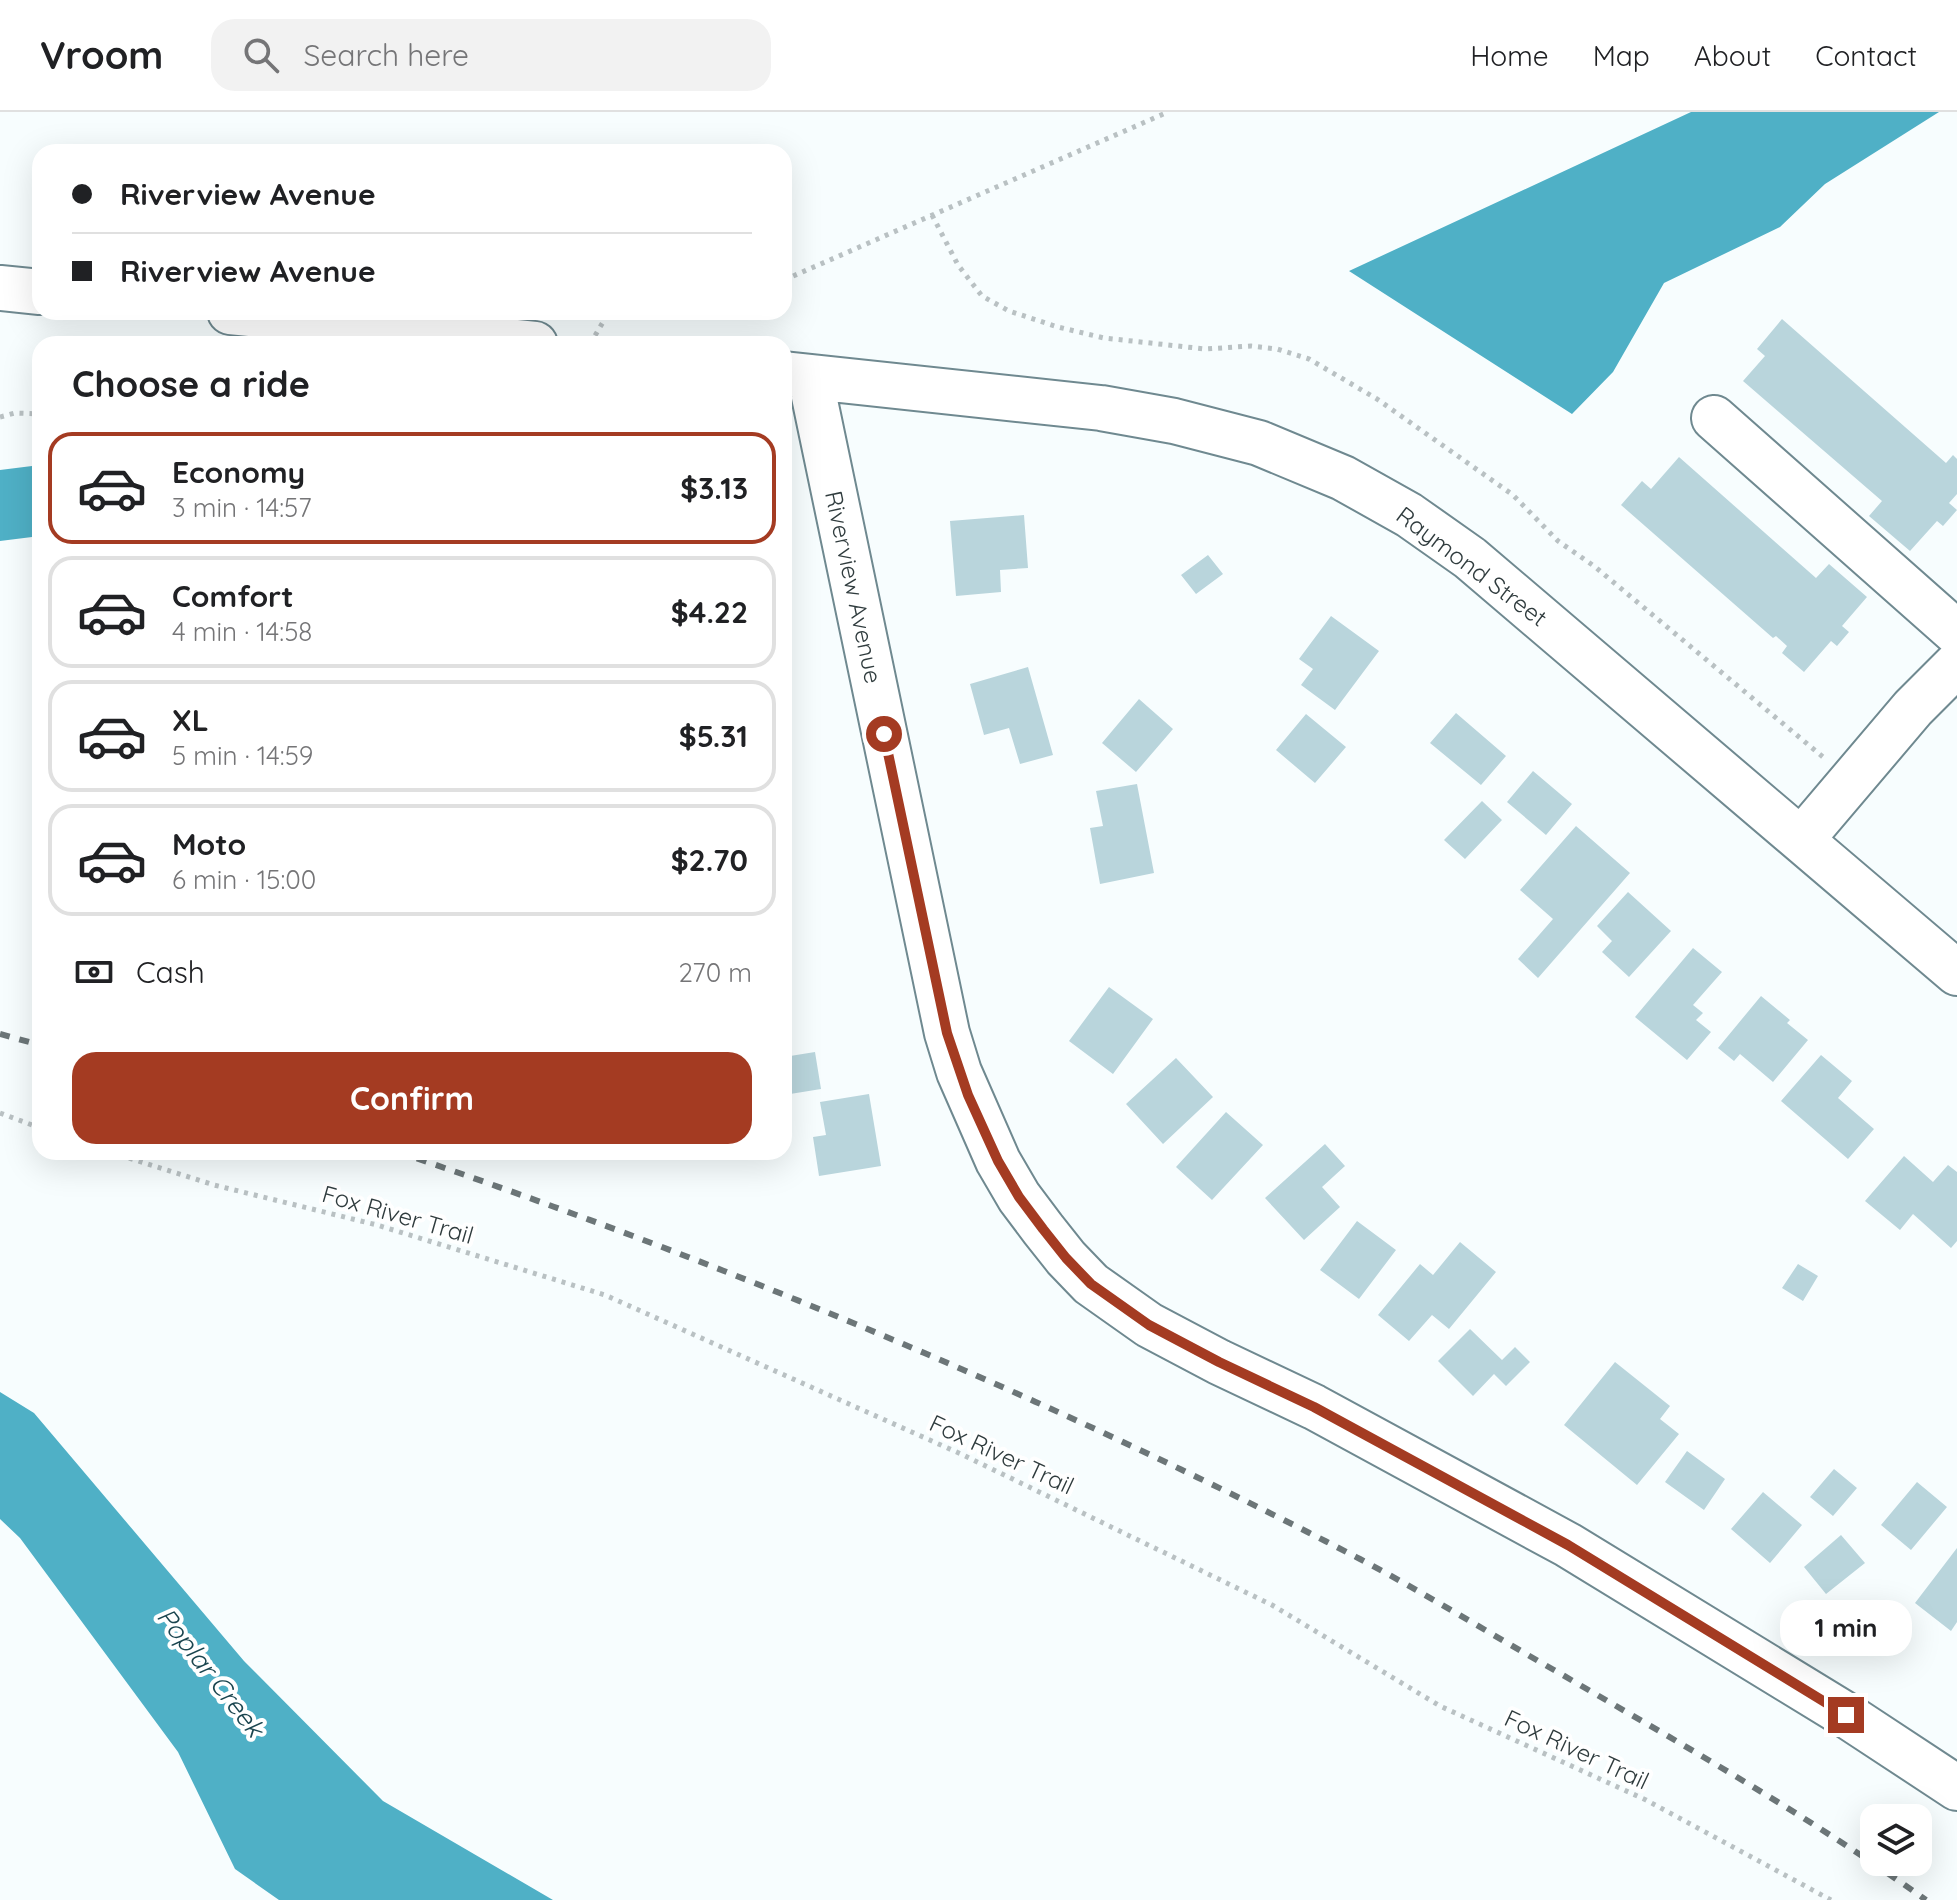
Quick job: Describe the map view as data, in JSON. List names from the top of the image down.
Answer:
{
  "streets": {
    "street": ["Raymond Street", "Riverview Avenue"],
    "path": ["Fox River Trail"]
  },
  "crossings": [
    ["Raymond Street", "Riverview Avenue"]
  ],
  "water": ["Poplar Creek"],
  "page": {
    "header": "Vroom",
    "search": "Search here",
    "nav": [
      "Home",
      "Map",
      "About",
      "Contact"
    ],
    "banner": ["Riverview Avenue", "Riverview Avenue"],
    "heading": "Choose a ride",
    "list": [
      {
        "name": "Economy",
        "note": "3 min · 14:57",
        "value": "$3.13"
      },
      {
        "name": "Comfort",
        "note": "4 min · 14:58",
        "value": "$4.22"
      },
      {
        "name": "XL",
        "note": "5 min · 14:59",
        "value": "$5.31"
      },
      {
        "name": "Moto",
        "note": "6 min · 15:00",
        "value": "$2.70"
      }
    ],
    "pay": ["Cash", "270 m"],
    "buttons": "Confirm",
    "bubble": "1 min"
  }
}
